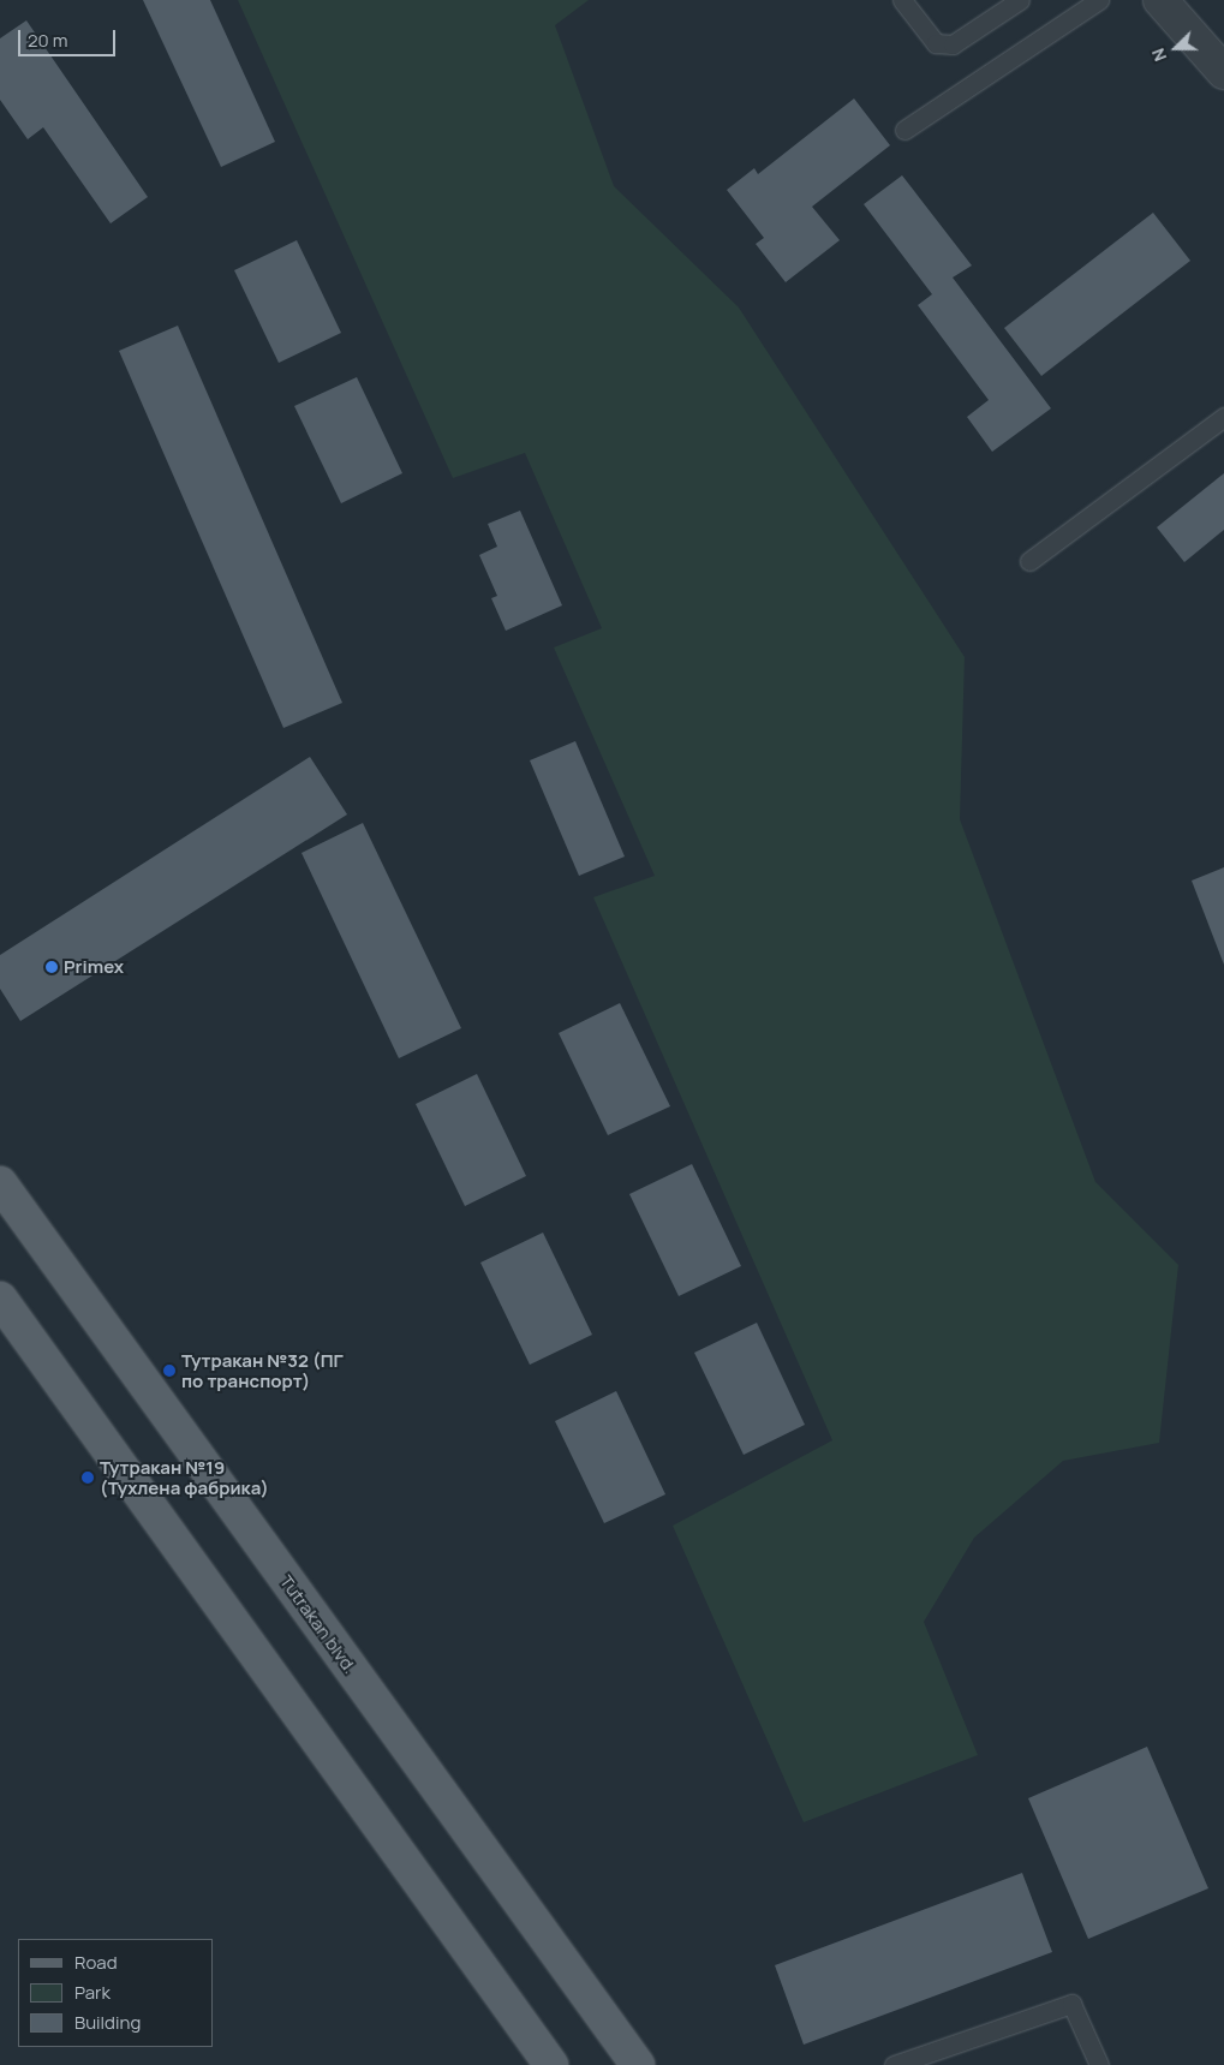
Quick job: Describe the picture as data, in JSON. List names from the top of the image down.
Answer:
{
  "streets": {
    "main road": ["Tutrakan blvd."]
  },
  "places": ["Primex", "Тутракан №32 (ПГ по транспорт)", "Тутракан №19 (Тухлена фабрика)"],
  "legend": ["Road", "Park", "Building"],
  "scale_bar": "20 m",
  "north": "left"
}
